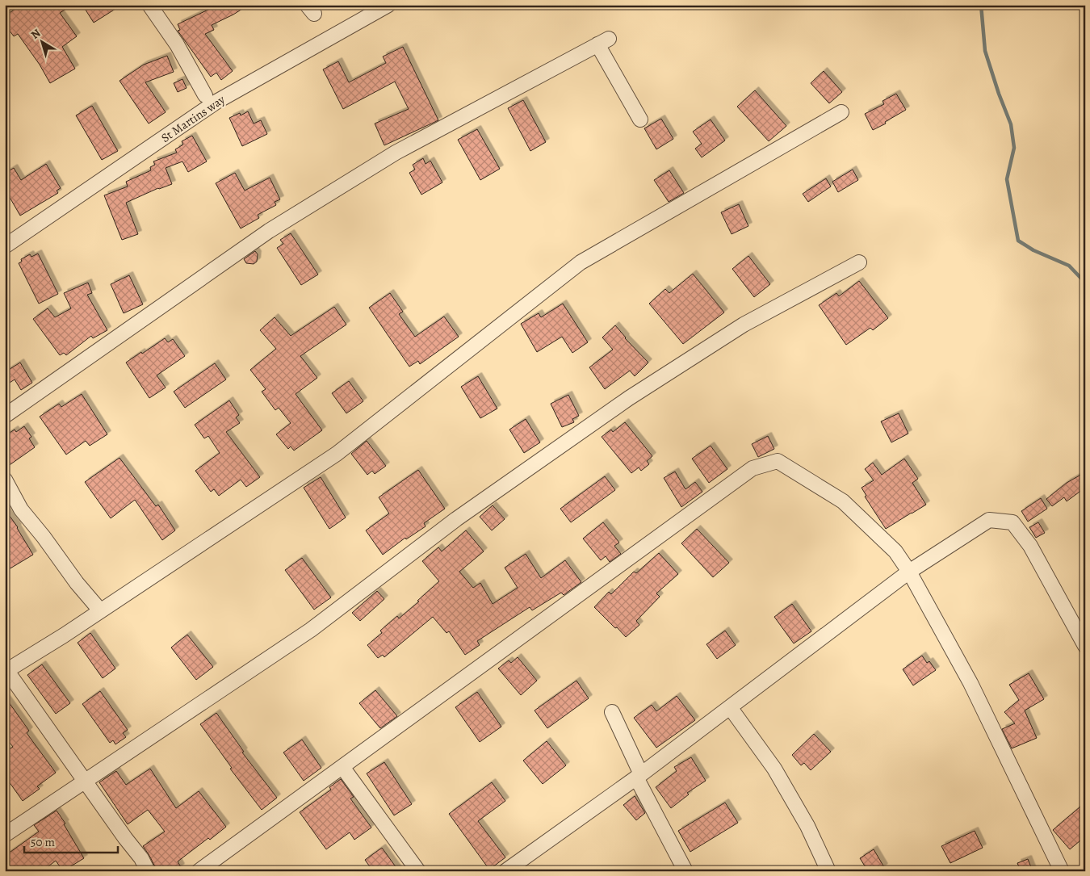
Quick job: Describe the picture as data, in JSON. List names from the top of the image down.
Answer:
{
  "streets": {
    "street": ["St Martins way"]
  },
  "scale_bar": "50 m",
  "north": "top left"
}
